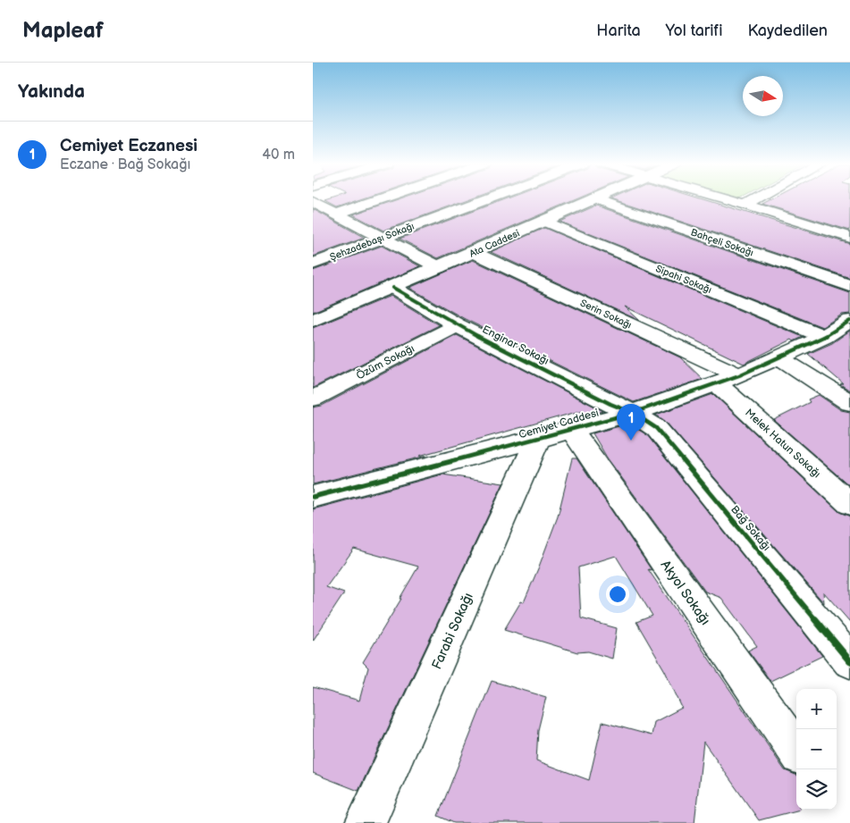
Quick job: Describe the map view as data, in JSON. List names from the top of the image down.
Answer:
{
  "streets": {
    "street": [
      "Şehzadebaşı Sokağı",
      "Bahçeli Sokağı",
      "Ata Caddesi",
      "Sipahi Sokağı",
      "Serin Sokağı",
      "Enginar Sokağı",
      "Özüm Sokağı",
      "Cemiyet Caddesi",
      "Melek Hatun Sokağı",
      "Bağ Sokağı",
      "Akyol Sokağı",
      "Farabi Sokağı"
    ]
  },
  "crossings": [
    ["Ata Caddesi", "Sipahi Sokağı"],
    ["Ata Caddesi", "Serin Sokağı"],
    ["Ata Caddesi", "Enginar Sokağı"],
    ["Sipahi Sokağı", "Cemiyet Caddesi"],
    ["Serin Sokağı", "Cemiyet Caddesi"],
    ["Enginar Sokağı", "Özüm Sokağı"],
    ["Enginar Sokağı", "Cemiyet Caddesi"],
    ["Enginar Sokağı", "Bağ Sokağı"],
    ["Cemiyet Caddesi", "Melek Hatun Sokağı"],
    ["Cemiyet Caddesi", "Bağ Sokağı"],
    ["Cemiyet Caddesi", "Akyol Sokağı"],
    ["Cemiyet Caddesi", "Farabi Sokağı"]
  ],
  "north": "right",
  "page": {
    "header": "Mapleaf",
    "nav": ["Harita", "Yol tarifi", "Kaydedilen"],
    "heading": "Yakında",
    "list": [
      {
        "mark": "1",
        "name": "Cemiyet Eczanesi",
        "note": "Eczane · Bağ Sokağı",
        "value": "40 m"
      }
    ],
    "pins": "1",
    "map_buttons": ["+", "−"]
  }
}
